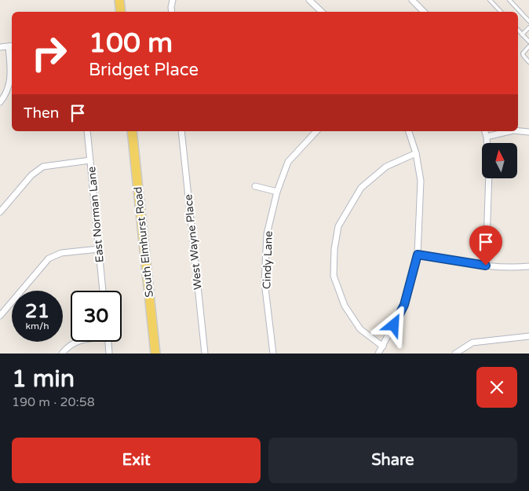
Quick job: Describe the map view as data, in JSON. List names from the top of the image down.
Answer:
{
  "streets": {
    "main road": ["South Elmhurst Road"],
    "street": ["East Norman Lane", "West Wayne Place", "Cindy Lane"]
  },
  "north": "top",
  "page": {
    "turn": ["100 m", "Bridget Place"],
    "then": "Then",
    "speed": "21 km/h",
    "limit": "30",
    "heading": ["1 min", "190 m · 20:58"],
    "buttons": ["Exit", "Share"]
  }
}
